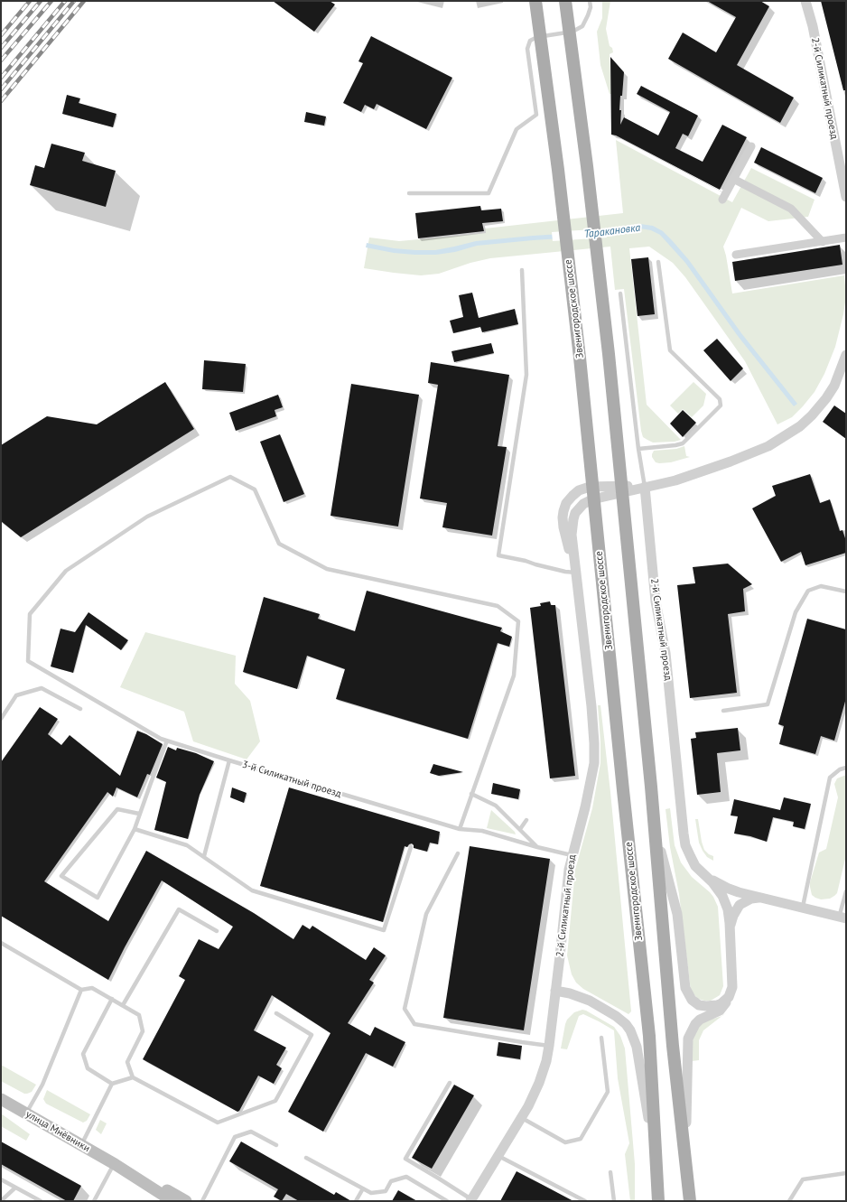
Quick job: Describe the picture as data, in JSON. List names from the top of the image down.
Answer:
{
  "streets": {
    "main road": ["Звенигородское шоссе", "улица Мнёвники"],
    "street": ["2-й Силикатный проезд"],
    "lane": ["3-й Силикатный проезд"]
  },
  "crossings": [
    ["2-й Силикатный проезд", "3-й Силикатный проезд"]
  ],
  "water": ["Таракановка"]
}
